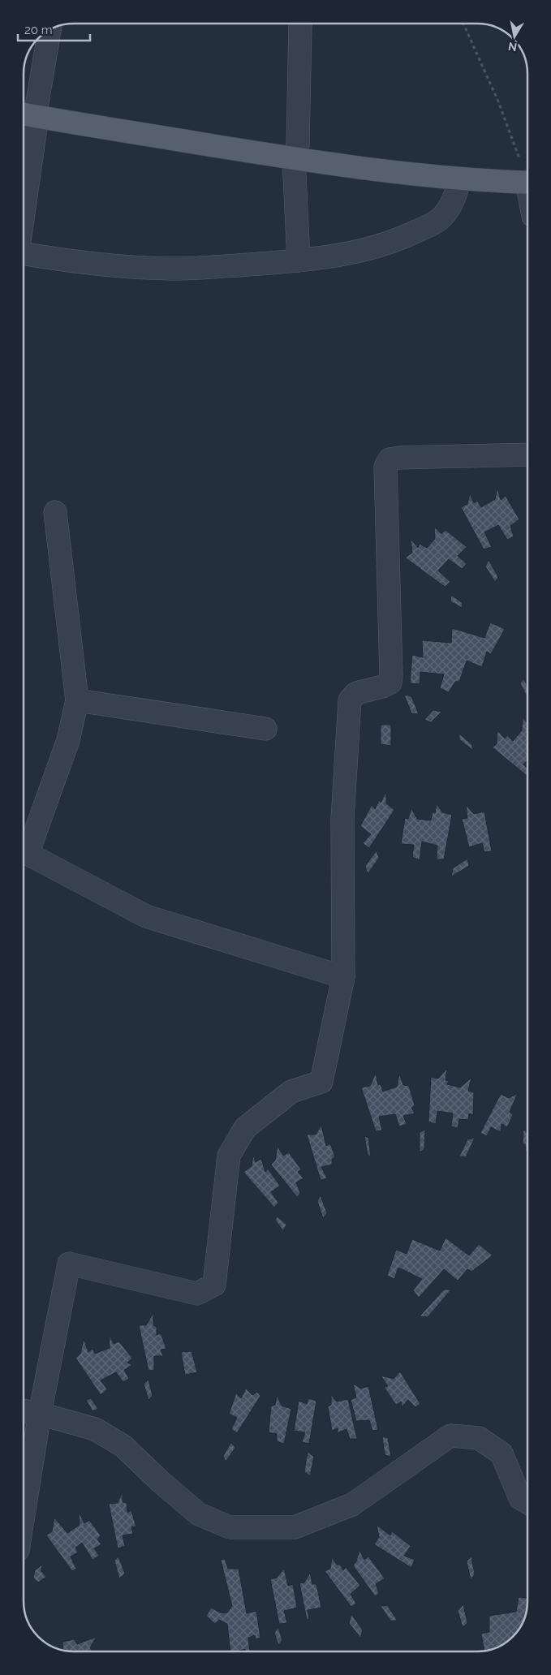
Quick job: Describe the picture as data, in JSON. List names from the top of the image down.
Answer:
{
  "scale_bar": "20 m",
  "north": "bottom"
}
